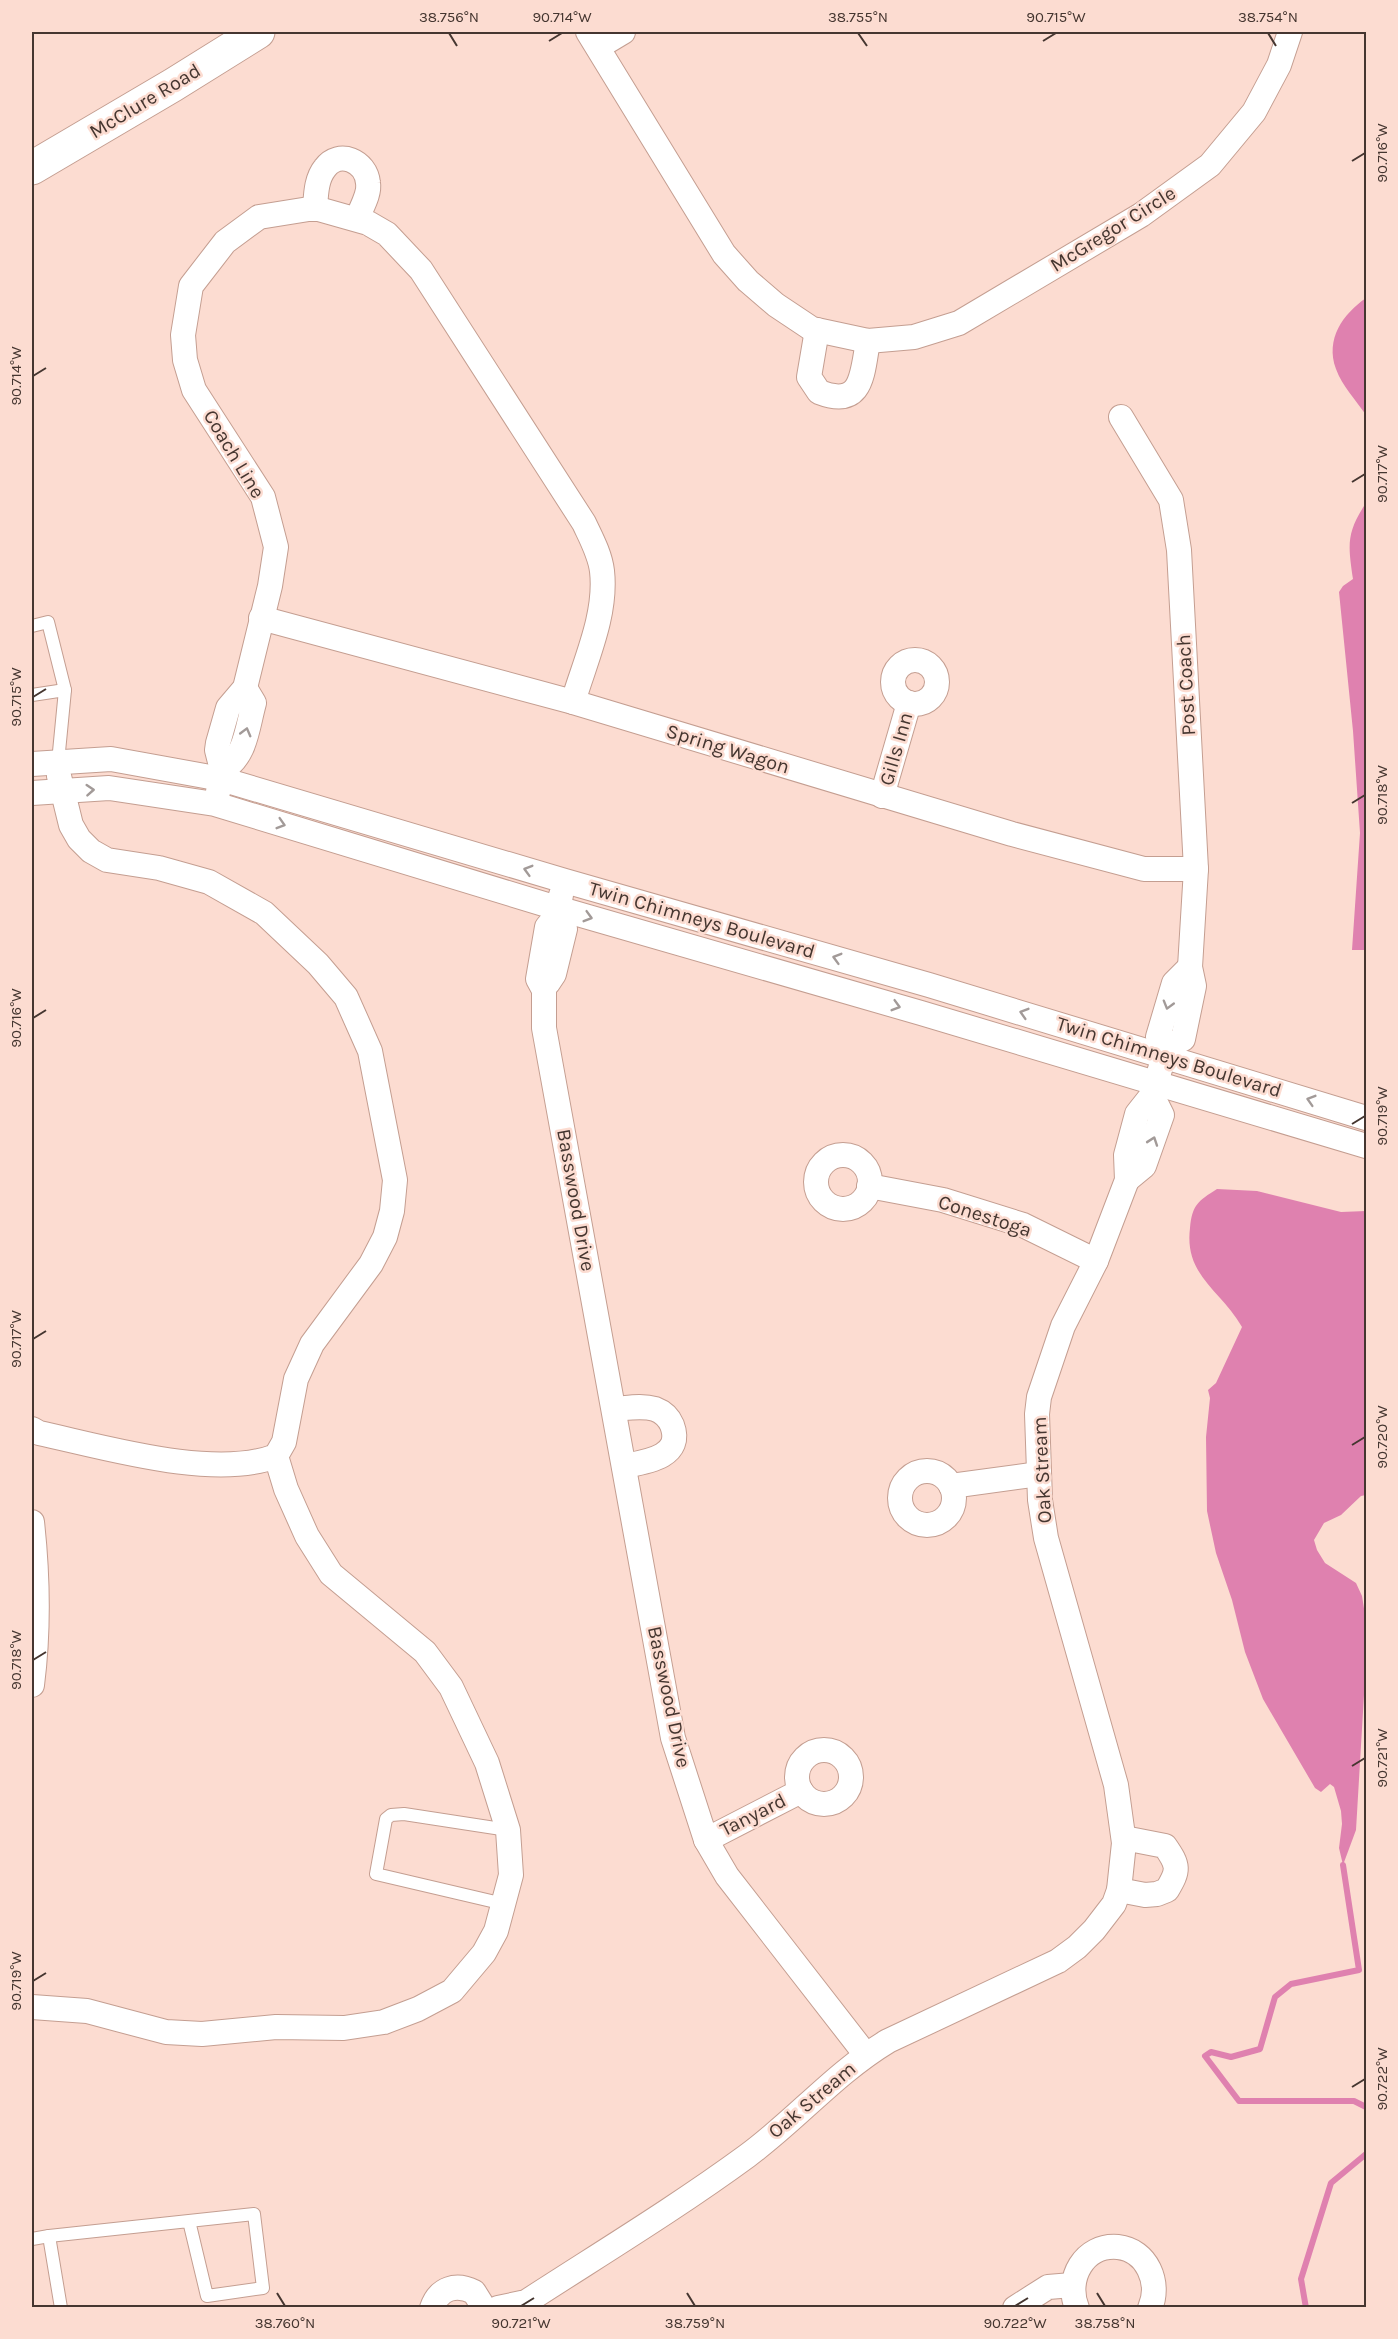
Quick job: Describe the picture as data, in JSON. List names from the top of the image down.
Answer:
{
  "streets": {
    "street": [
      "McClure Road",
      "McGregor Circle",
      "Coach Line",
      "Post Coach",
      "Spring Wagon",
      "Gills Inn",
      "Twin Chimneys Boulevard",
      "Basswood Drive",
      "Conestoga",
      "Oak Stream",
      "Tanyard"
    ]
  },
  "crossings": [
    ["Coach Line", "Spring Wagon"],
    ["Coach Line", "Twin Chimneys Boulevard"],
    ["Post Coach", "Spring Wagon"],
    ["Post Coach", "Twin Chimneys Boulevard"],
    ["Spring Wagon", "Gills Inn"],
    ["Twin Chimneys Boulevard", "Basswood Drive"],
    ["Twin Chimneys Boulevard", "Oak Stream"],
    ["Basswood Drive", "Oak Stream"],
    ["Basswood Drive", "Tanyard"],
    ["Conestoga", "Oak Stream"]
  ],
  "coordinates": [
    "38.756°N",
    "90.714°W",
    "38.755°N",
    "90.715°W",
    "38.754°N",
    "90.716°W",
    "90.717°W",
    "90.718°W",
    "90.719°W",
    "90.720°W",
    "90.721°W",
    "90.722°W",
    "38.760°N",
    "38.759°N",
    "38.758°N"
  ]
}
